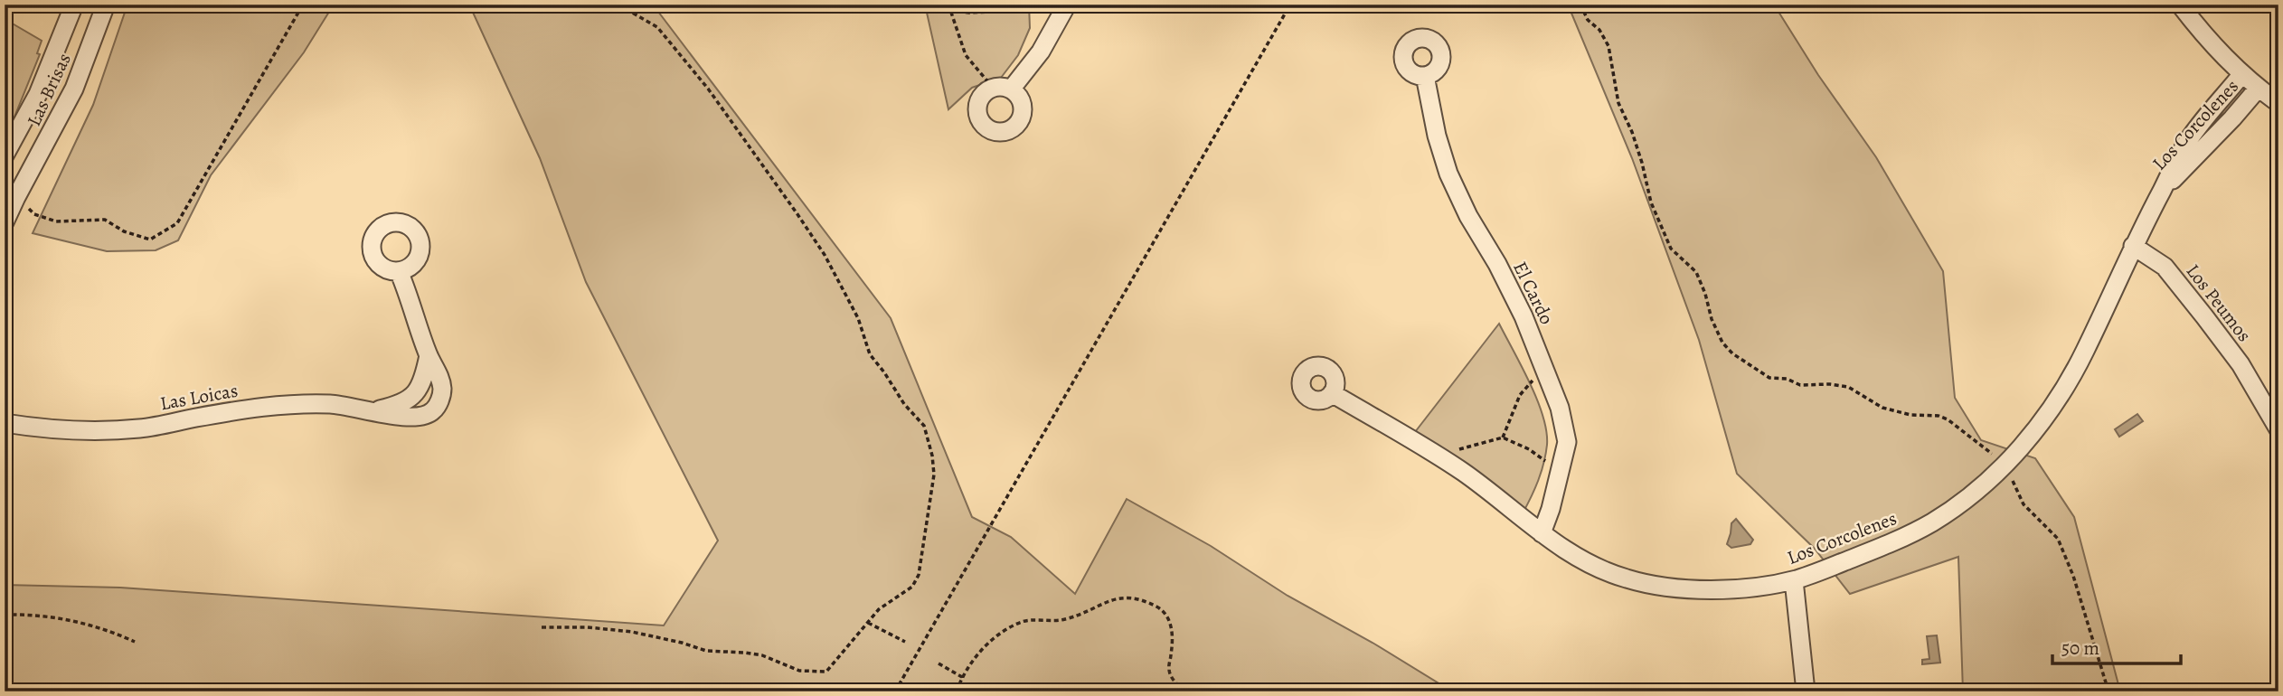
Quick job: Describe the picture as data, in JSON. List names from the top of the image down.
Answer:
{
  "streets": {
    "street": [
      "Las Brisas",
      "Los Corcolenes",
      "El Cardo",
      "Los Peumos",
      "Las Loicas"
    ]
  },
  "crossings": [
    ["Los Corcolenes", "El Cardo"],
    ["Los Corcolenes", "Los Peumos"]
  ],
  "scale_bar": "50 m"
}
